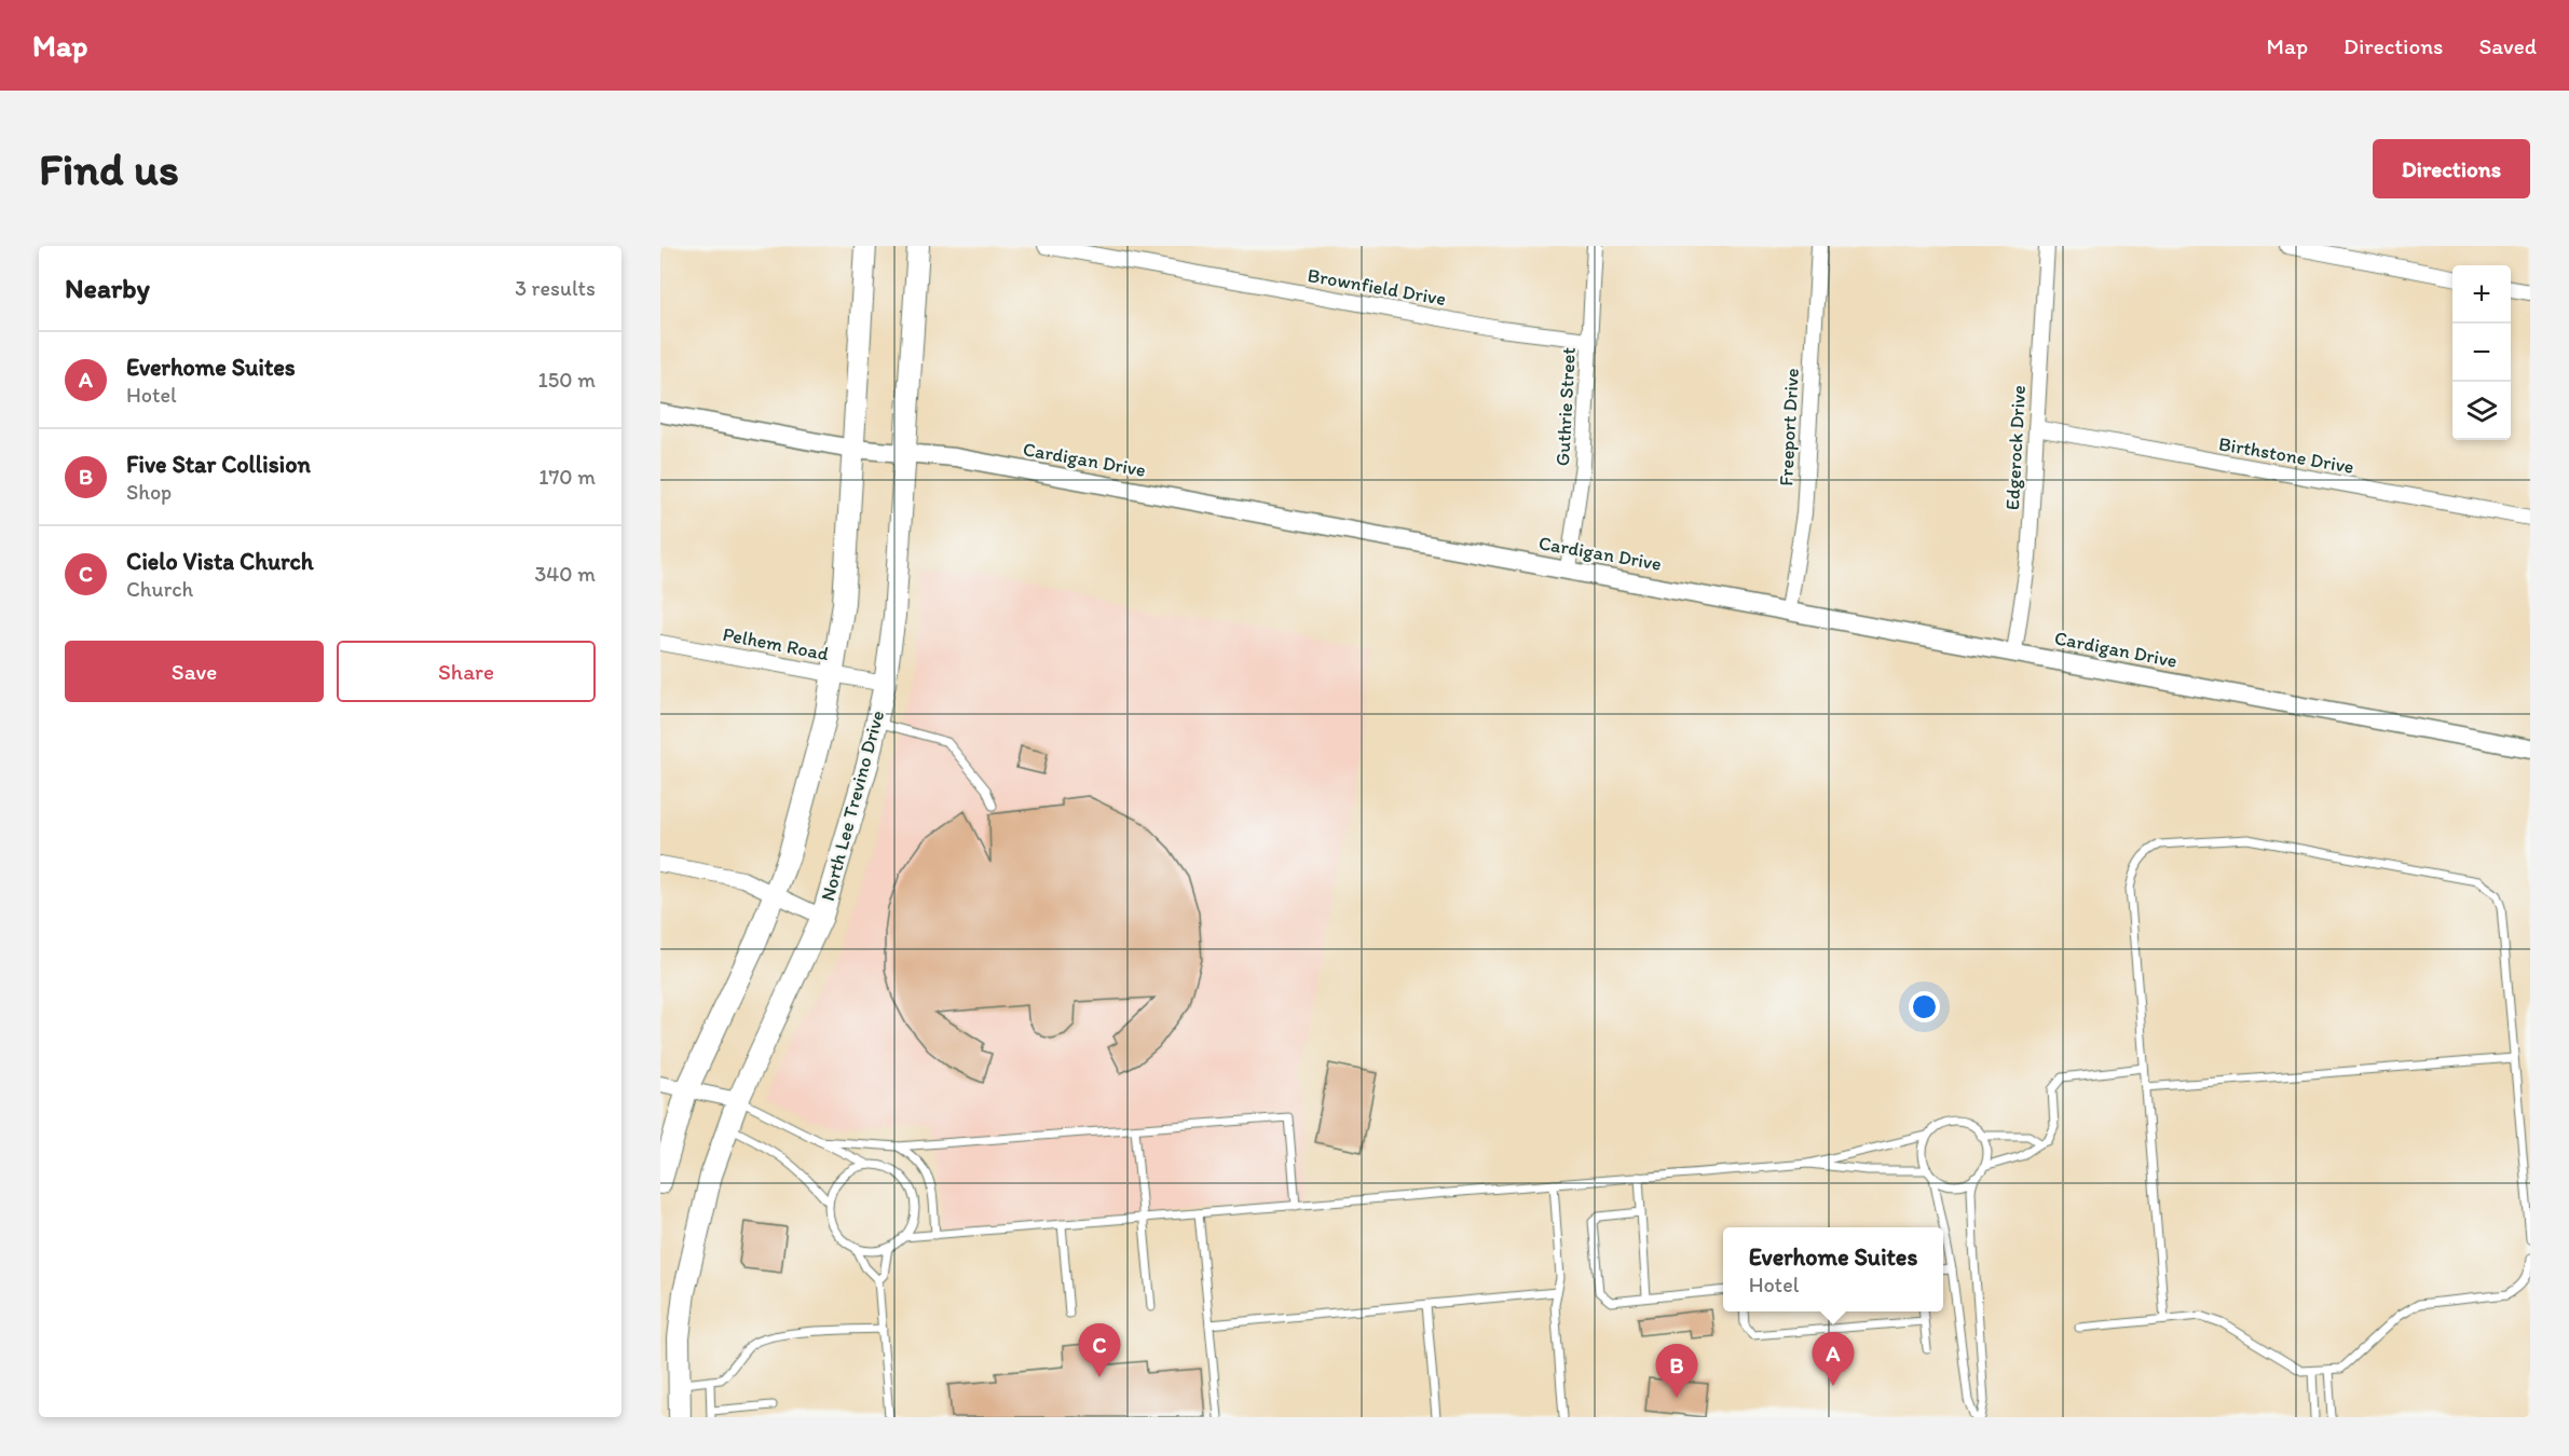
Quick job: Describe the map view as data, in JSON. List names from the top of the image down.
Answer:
{
  "streets": {
    "main road": ["North Lee Trevino Drive"],
    "street": [
      "Brownfield Drive",
      "Guthrie Street",
      "Freeport Drive",
      "Edgerock Drive",
      "Birthstone Drive",
      "Cardigan Drive",
      "Pelhem Road"
    ]
  },
  "crossings": [
    ["Brownfield Drive", "Guthrie Street"],
    ["Guthrie Street", "Cardigan Drive"],
    ["Freeport Drive", "Cardigan Drive"],
    ["Edgerock Drive", "Birthstone Drive"],
    ["Edgerock Drive", "Cardigan Drive"],
    ["Cardigan Drive", "North Lee Trevino Drive"],
    ["Pelhem Road", "North Lee Trevino Drive"]
  ],
  "page": {
    "header": "Map",
    "nav": ["Map", "Directions", "Saved"],
    "buttons": [
      "Directions",
      ["Save", "Share"]
    ],
    "title": "Find us",
    "heading": ["Nearby", "3 results"],
    "map_buttons": ["+", "−"],
    "list": [
      {
        "mark": "A",
        "name": "Everhome Suites",
        "note": "Hotel",
        "value": "150 m"
      },
      {
        "mark": "B",
        "name": "Five Star Collision",
        "note": "Shop",
        "value": "170 m"
      },
      {
        "mark": "C",
        "name": "Cielo Vista Church",
        "note": "Church",
        "value": "340 m"
      }
    ],
    "popup": ["Everhome Suites", "Hotel"],
    "pins": ["C", "A", "B"]
  }
}
